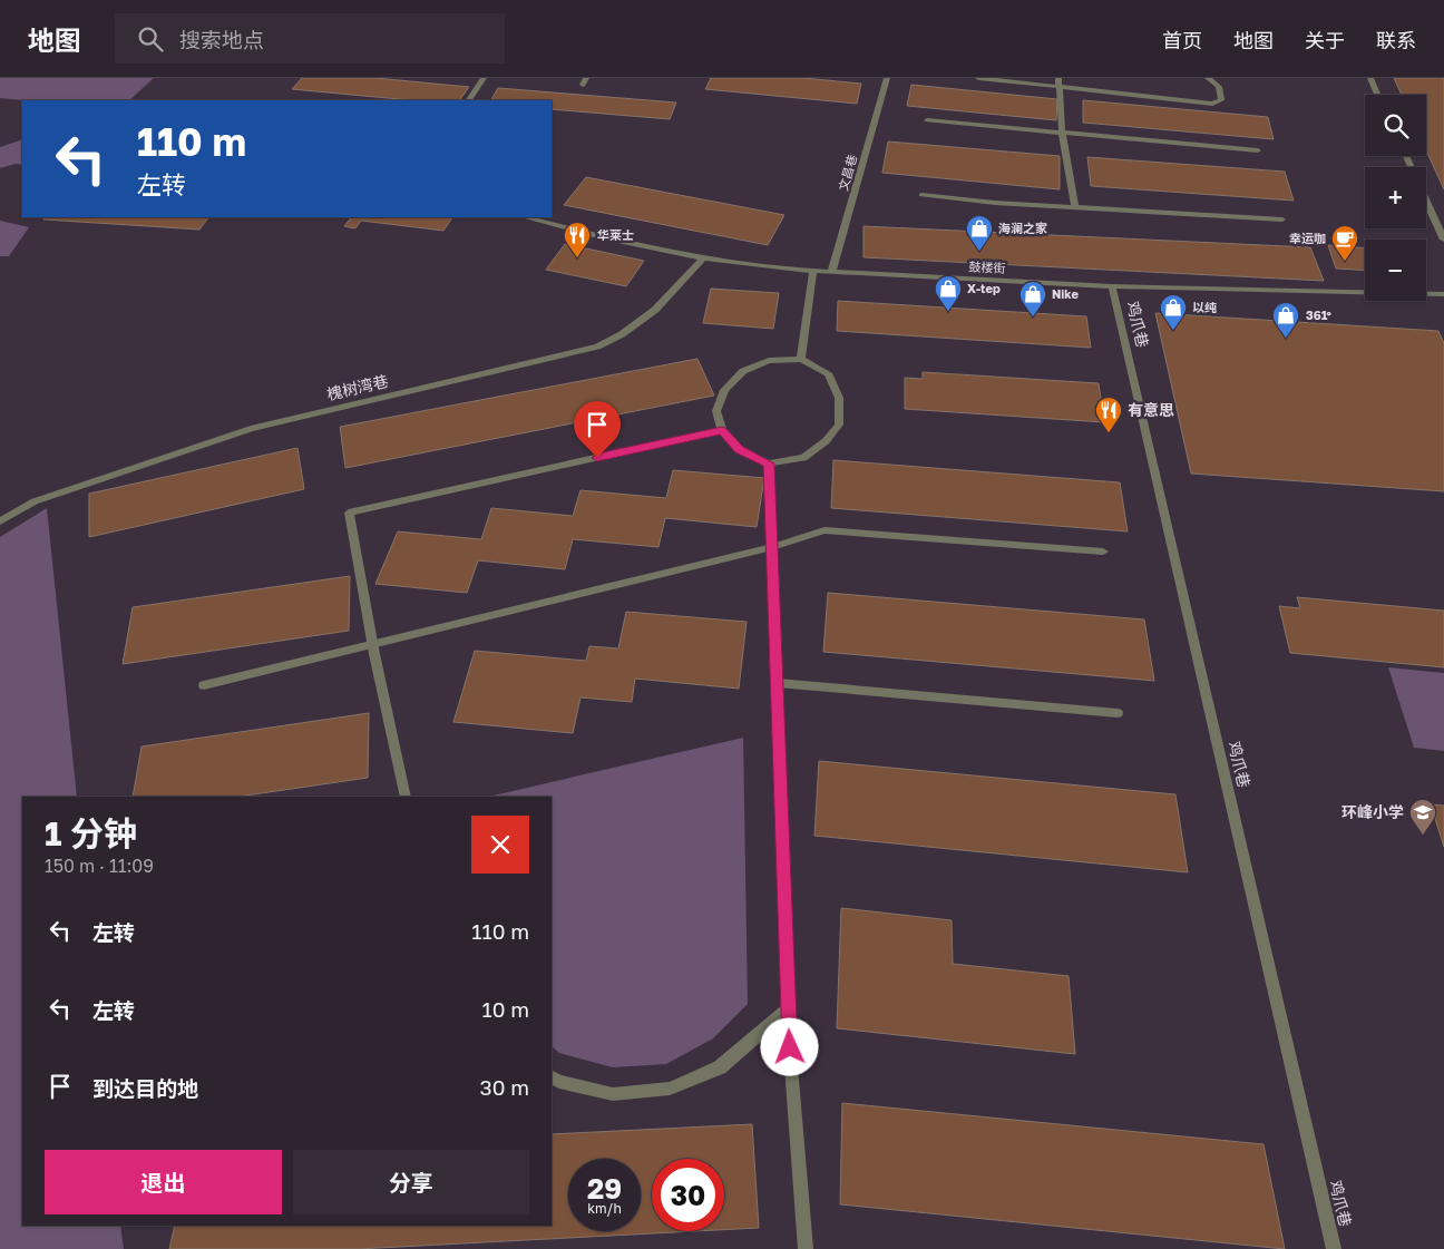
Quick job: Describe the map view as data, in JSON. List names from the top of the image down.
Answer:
{
  "streets": {
    "street": [
      "文昌巷",
      "鼓楼街",
      "鸡爪巷",
      "槐树湾巷"
    ]
  },
  "crossings": [
    ["文昌巷", "鼓楼街"],
    ["鼓楼街", "鸡爪巷"],
    ["鼓楼街", "槐树湾巷"]
  ],
  "places": {
    "shop": [
      "海澜之家",
      "X-tep",
      "Nike",
      "以纯",
      "361°"
    ],
    "restaurant": ["华莱士", "有意思"],
    "cafe": ["幸运咖"],
    "school or university": ["环峰小学"]
  },
  "page": {
    "header": "地图",
    "search": "搜索地点",
    "nav": [
      "首页",
      "地图",
      "关于",
      "联系"
    ],
    "map_buttons": ["+", "−"],
    "turn": ["110 m", "左转"],
    "heading": ["1 分钟", "150 m · 11:09"],
    "list": [
      {
        "name": "左转",
        "value": "110 m"
      },
      {
        "name": "左转",
        "value": "10 m"
      },
      {
        "name": "到达目的地",
        "value": "30 m"
      }
    ],
    "buttons": ["退出", "分享"],
    "speed": "29 km/h",
    "limit": "30"
  }
}
